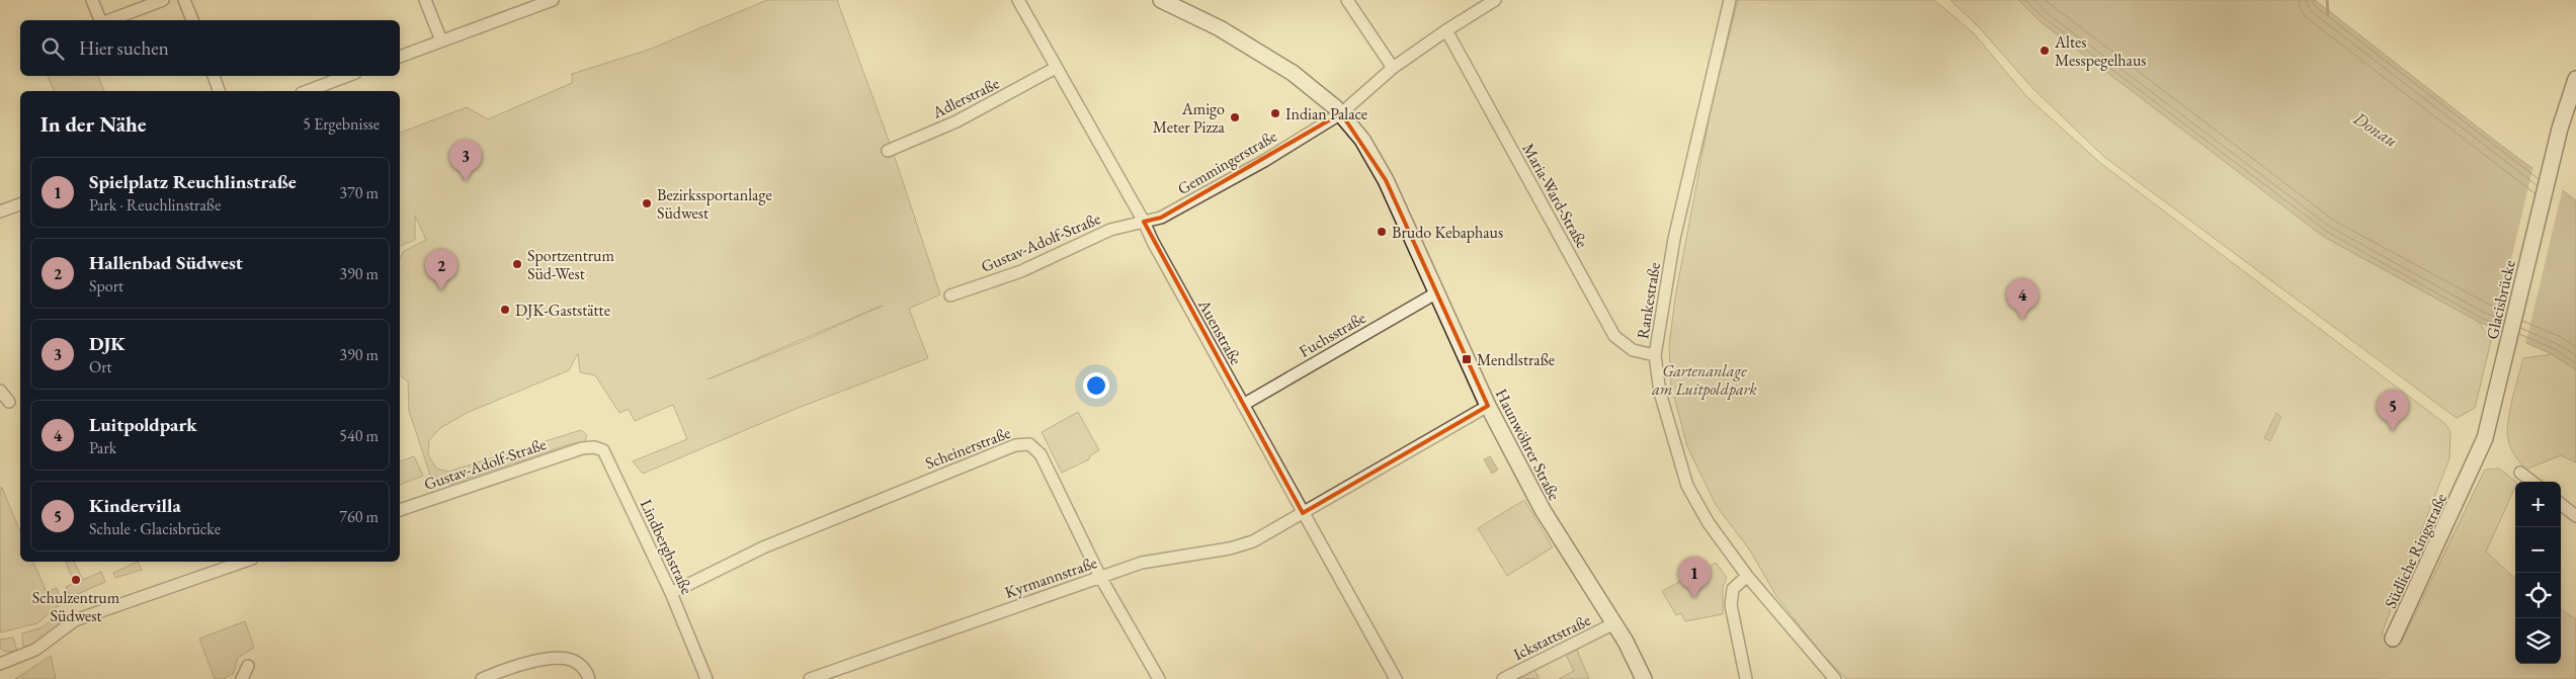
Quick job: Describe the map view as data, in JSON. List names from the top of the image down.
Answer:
{
  "streets": {
    "street": [
      "Adlerstraße",
      "Gemmingerstraße",
      "Maria-Ward-Straße",
      "Gustav-Adolf-Straße",
      "Glacisbrücke",
      "Rankestraße",
      "Auenstraße",
      "Fuchsstraße",
      "Haunwöhrer Straße",
      "Scheinerstraße",
      "Lindberghstraße",
      "Südliche Ringstraße",
      "Kyrmannstraße",
      "Ickstattstraße"
    ]
  },
  "crossings": [
    ["Adlerstraße", "Auenstraße"],
    ["Gemmingerstraße", "Maria-Ward-Straße"],
    ["Gemmingerstraße", "Gustav-Adolf-Straße"],
    ["Gemmingerstraße", "Auenstraße"],
    ["Gemmingerstraße", "Haunwöhrer Straße"],
    ["Maria-Ward-Straße", "Rankestraße"],
    ["Gustav-Adolf-Straße", "Auenstraße"],
    ["Gustav-Adolf-Straße", "Lindberghstraße"],
    ["Glacisbrücke", "Südliche Ringstraße"],
    ["Auenstraße", "Fuchsstraße"],
    ["Auenstraße", "Kyrmannstraße"],
    ["Fuchsstraße", "Haunwöhrer Straße"],
    ["Haunwöhrer Straße", "Ickstattstraße"],
    ["Scheinerstraße", "Lindberghstraße"],
    ["Scheinerstraße", "Kyrmannstraße"]
  ],
  "water": ["Donau"],
  "parks": ["Gartenanlage am Luitpoldpark"],
  "places": {
    "other": [
      "Altes Messpegelhaus",
      "Indian Palace",
      "Amigo Meter Pizza",
      "Bezirkssportanlage Südwest",
      "Brudo Kebaphaus",
      "Sportzentrum Süd-West",
      "DJK-Gaststätte",
      "Schulzentrum Südwest"
    ],
    "transit": ["Mendlstraße"]
  },
  "page": {
    "search": "Hier suchen",
    "heading": ["In der Nähe", "5 Ergebnisse"],
    "pins": [
      "3",
      "2",
      "4",
      "5",
      "1"
    ],
    "list": [
      {
        "mark": "1",
        "name": "Spielplatz Reuchlinstraße",
        "note": "Park · Reuchlinstraße",
        "value": "370 m"
      },
      {
        "mark": "2",
        "name": "Hallenbad Südwest",
        "note": "Sport",
        "value": "390 m"
      },
      {
        "mark": "3",
        "name": "DJK",
        "note": "Ort",
        "value": "390 m"
      },
      {
        "mark": "4",
        "name": "Luitpoldpark",
        "note": "Park",
        "value": "540 m"
      },
      {
        "mark": "5",
        "name": "Kindervilla",
        "note": "Schule · Glacisbrücke",
        "value": "760 m"
      }
    ],
    "map_buttons": ["+", "−"]
  }
}
